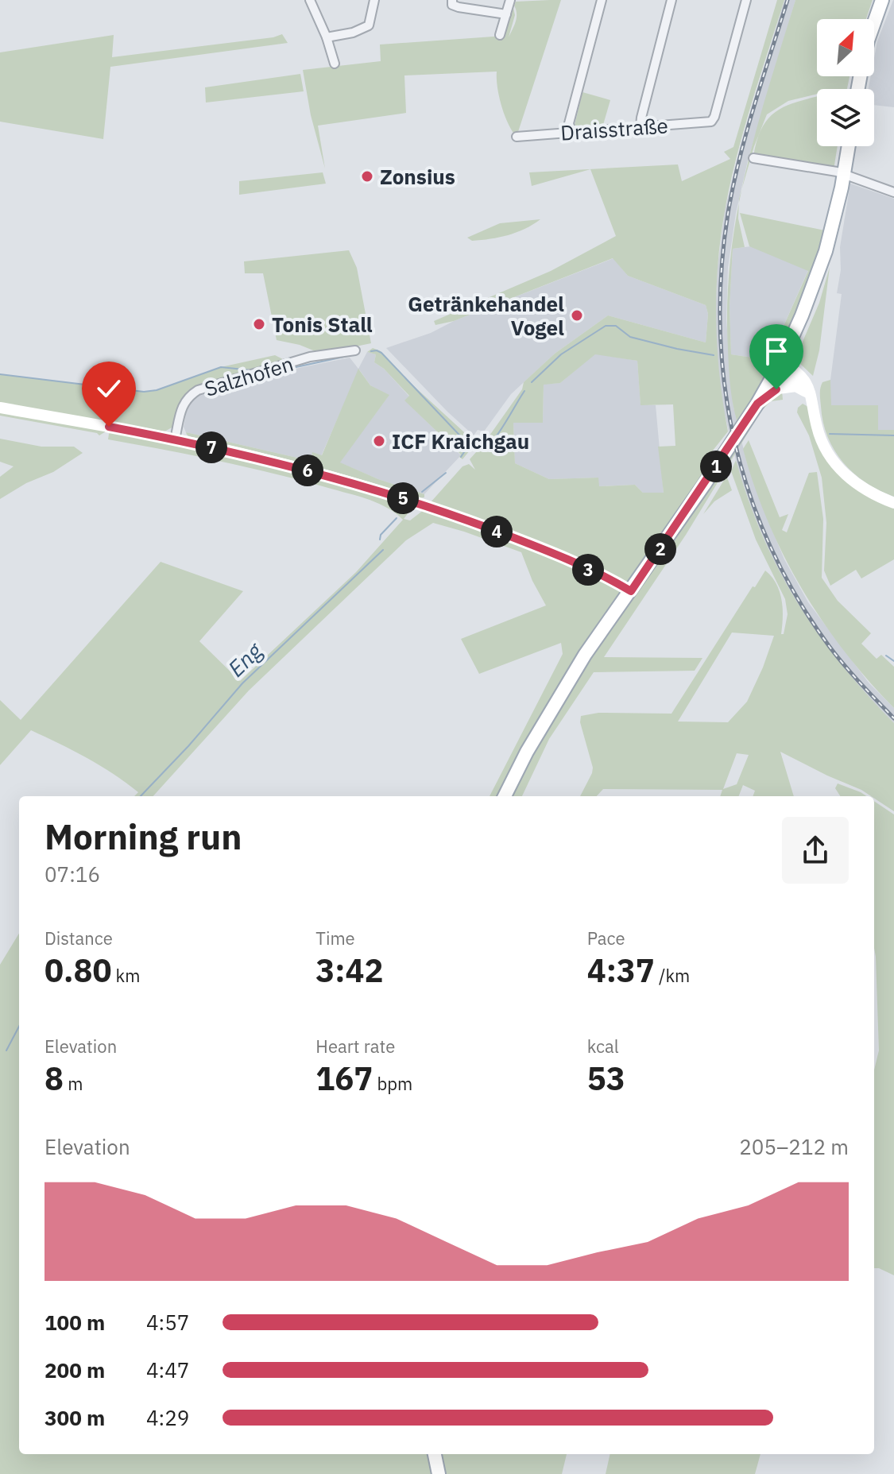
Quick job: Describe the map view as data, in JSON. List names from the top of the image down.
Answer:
{
  "streets": {
    "street": ["Draisstraße", "Salzhofen"]
  },
  "water": ["Eng"],
  "places": [
    "Zonsius",
    "Getränkehandel Vogel",
    "Tonis Stall",
    "ICF Kraichgau"
  ],
  "north": "top right",
  "page": {
    "pins": [
      "7",
      "1",
      "6",
      "5",
      "4",
      "2",
      "3"
    ],
    "heading": ["Morning run", "07:16"],
    "stats": [
      ["Distance", "0.80 km"],
      ["Time", "3:42"],
      ["Pace", "4:37 /km"],
      ["Elevation", "8 m"],
      ["Heart rate", "167 bpm"],
      ["kcal", "53"]
    ],
    "chart": ["Elevation", "205–212 m"],
    "list": [
      {
        "name": "100 m",
        "note": "4:57"
      },
      {
        "name": "200 m",
        "note": "4:47"
      },
      {
        "name": "300 m",
        "note": "4:29"
      }
    ]
  }
}
